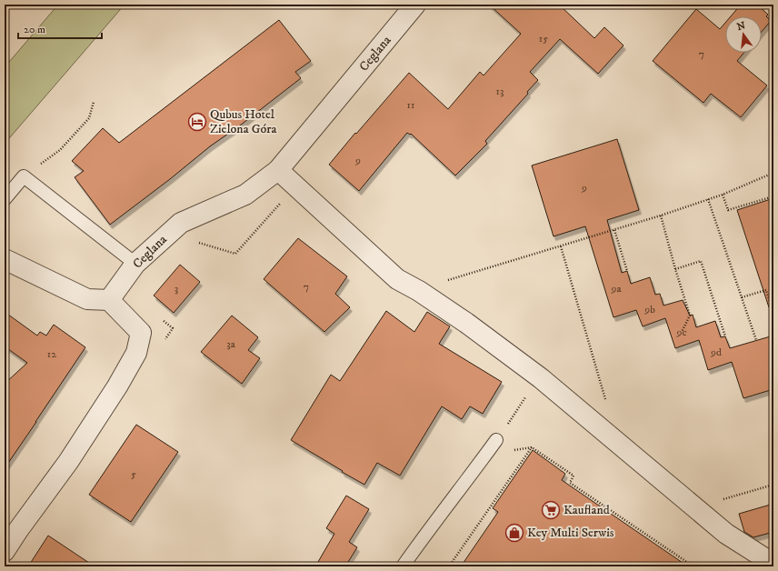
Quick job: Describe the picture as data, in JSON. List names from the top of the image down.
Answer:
{
  "streets": {
    "street": ["Ceglana"]
  },
  "places": {
    "hotel": ["Qubus Hotel Zielona Góra"],
    "supermarket": ["Kaufland"],
    "shop": ["Key Multi Serwis"]
  },
  "house_numbers": [
    "15",
    "7",
    "13",
    "11",
    "9",
    "9",
    "7",
    "3",
    "9a",
    "9b",
    "9c",
    "3a",
    "9d",
    "12",
    "5"
  ],
  "scale_bar": "20 m",
  "north": "top"
}
